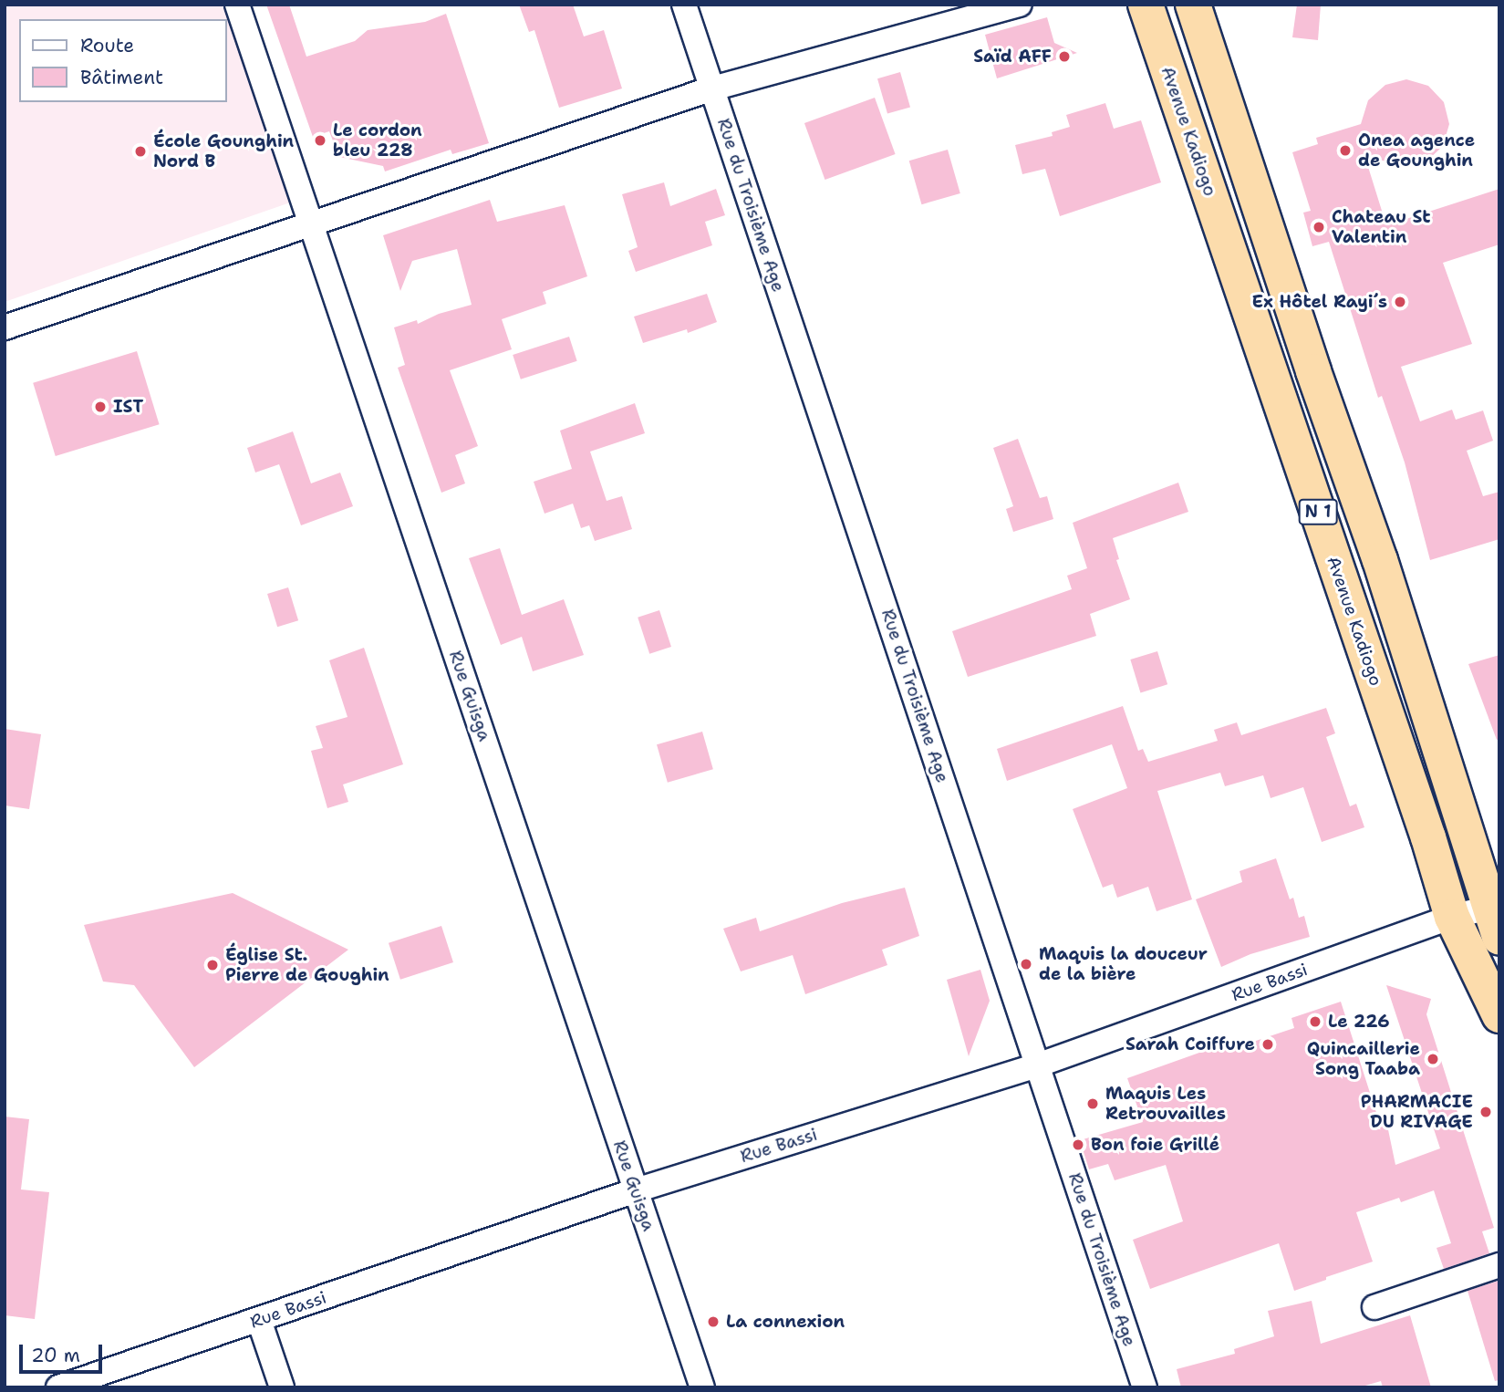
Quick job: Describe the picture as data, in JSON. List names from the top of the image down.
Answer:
{
  "streets": {
    "highway": ["Avenue Kadiogo", "N 1"],
    "street": ["Rue du Troisième Age", "Rue Guisga", "Rue Bassi"]
  },
  "crossings": [
    ["Avenue Kadiogo", "Rue Bassi"],
    ["Rue du Troisième Age", "Rue Bassi"],
    ["N 1", "Rue Bassi"],
    ["Rue Guisga", "Rue Bassi"]
  ],
  "places": [
    "Saïd AFF",
    "Le cordon bleu 228",
    "Onea agence de Gounghin",
    "École Gounghin Nord B",
    "Chateau St Valentin",
    "Ex Hôtel Rayi´s",
    "IST",
    "Maquis la douceur de la bière",
    "Église St. Pierre de Goughin",
    "Le 226",
    "Sarah Coiffure",
    "Quincaillerie Song Taaba",
    "Maquis Les Retrouvailles",
    "PHARMACIE DU RIVAGE",
    "Bon foie Grillé",
    "La connexion"
  ],
  "legend": ["Route", "Bâtiment"],
  "scale_bar": "20 m"
}
